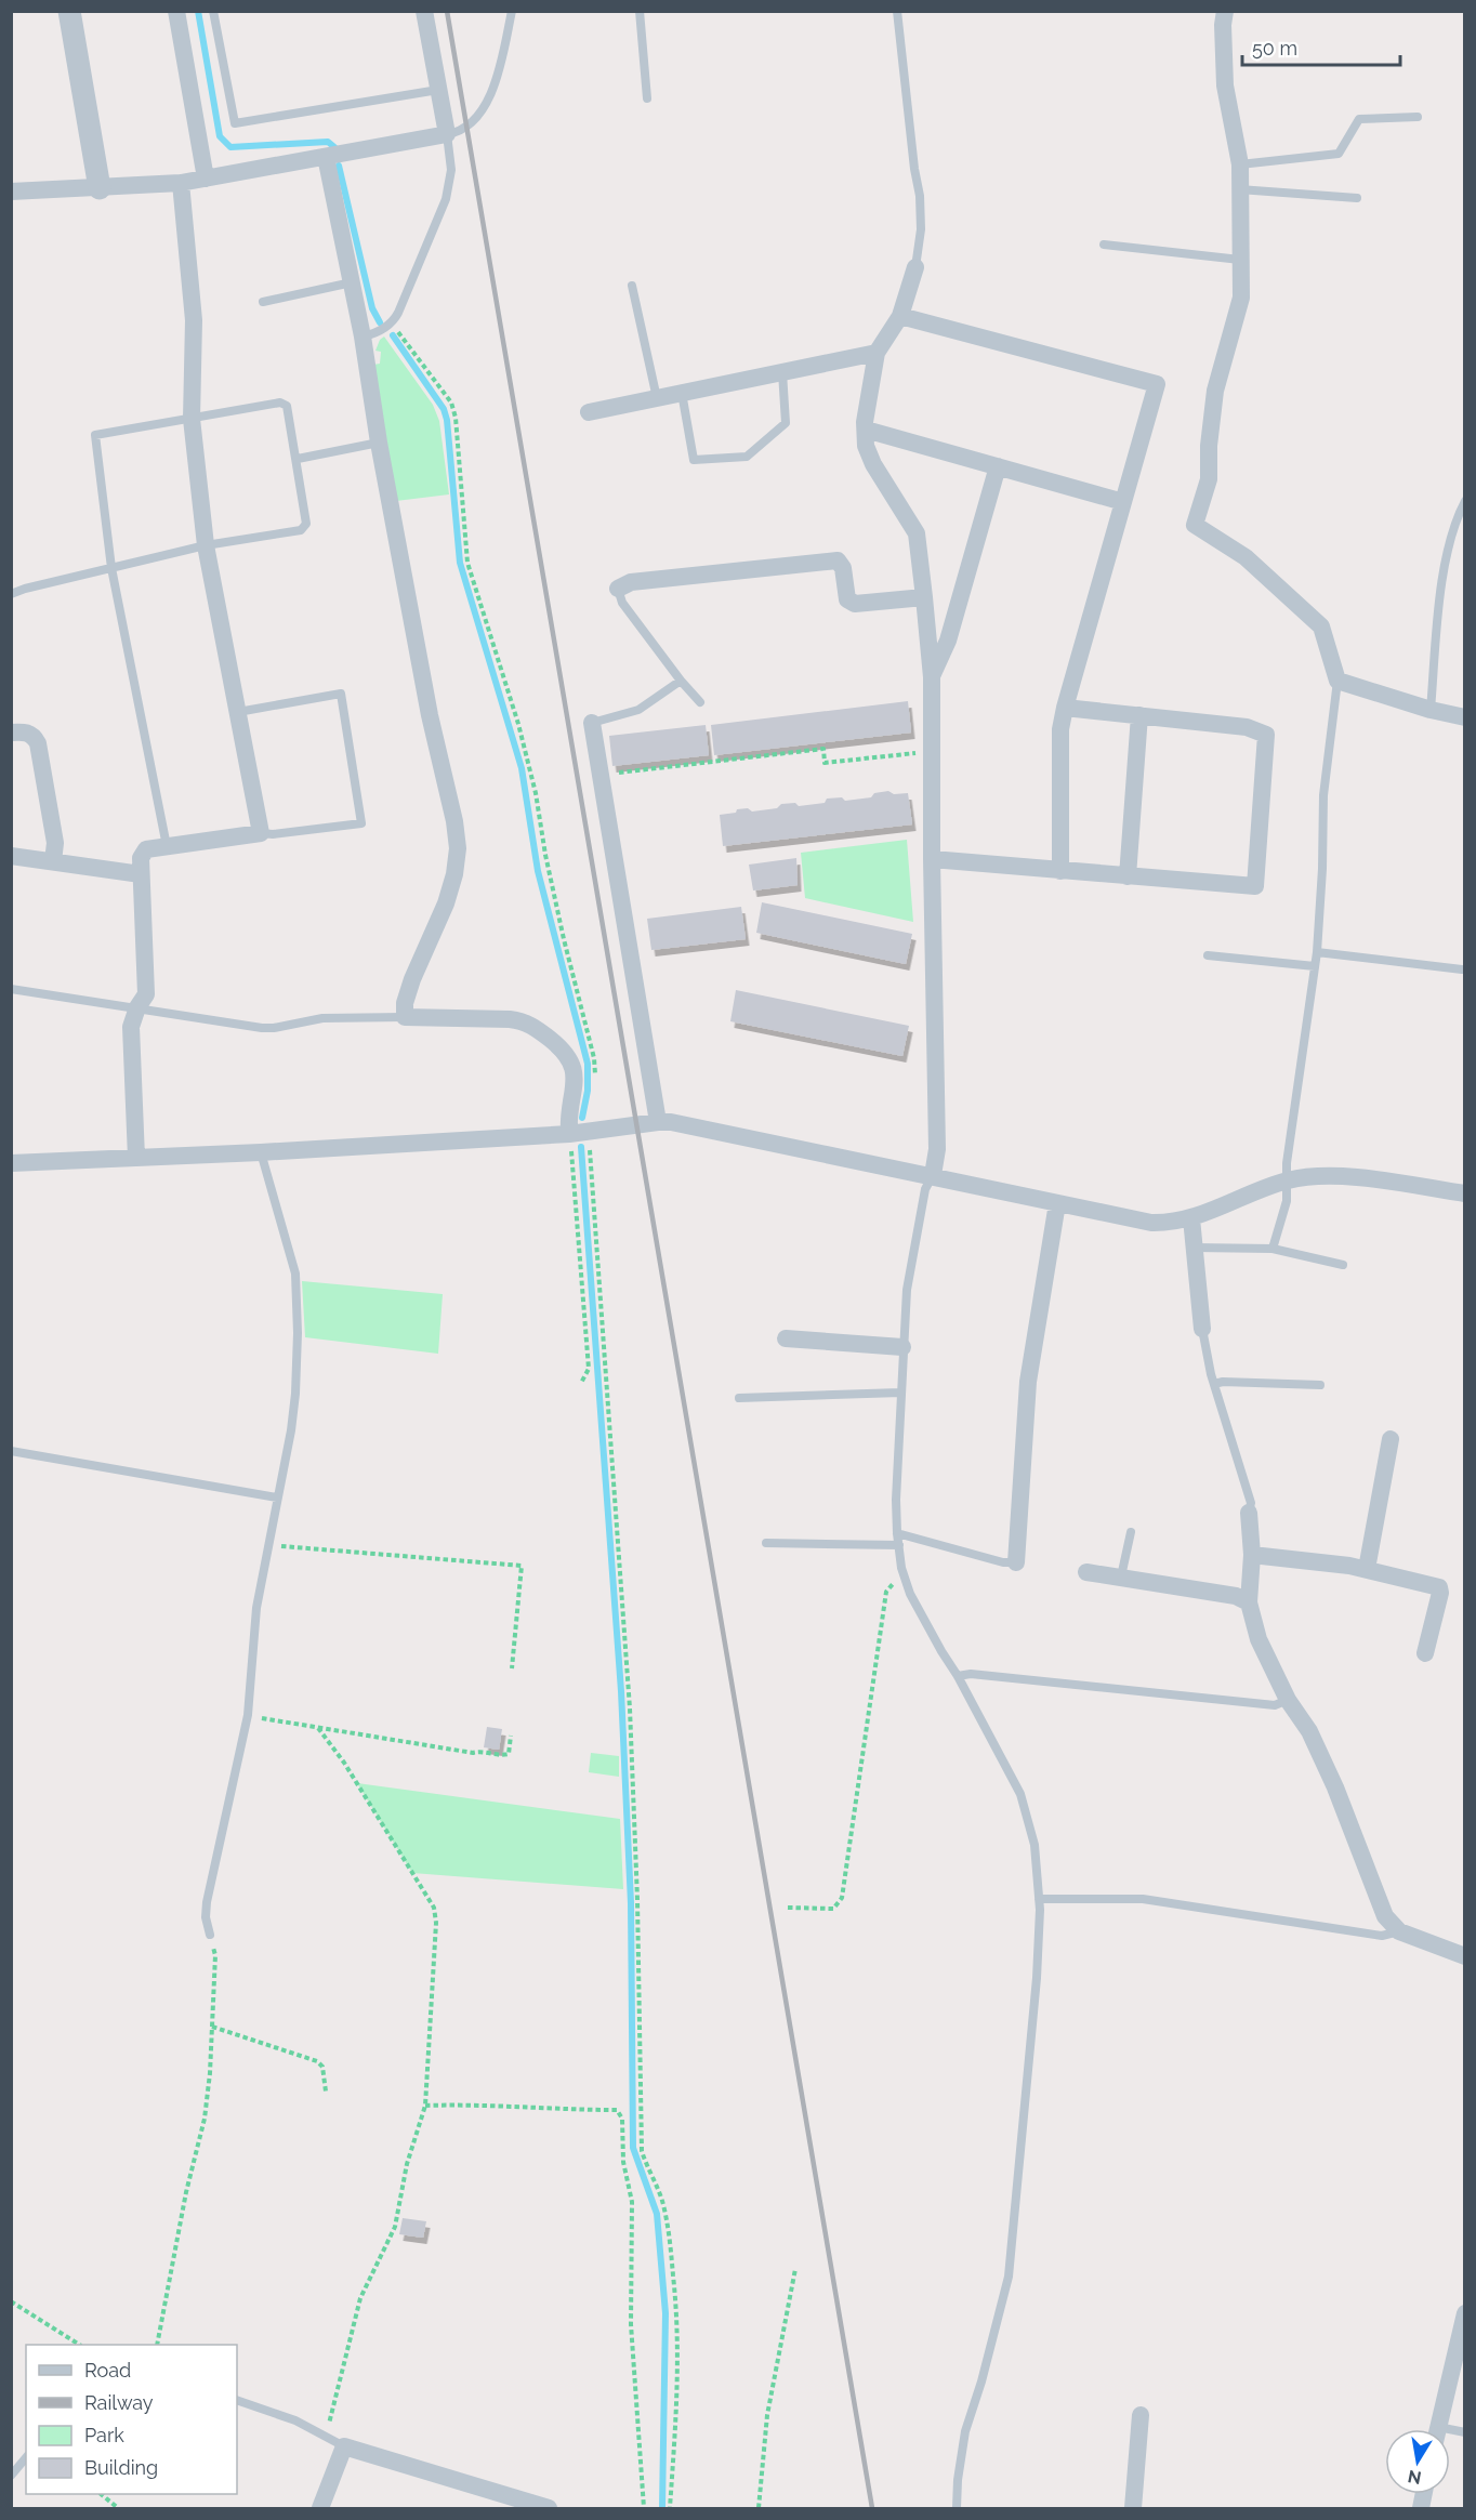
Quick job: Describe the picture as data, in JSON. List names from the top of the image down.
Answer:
{
  "legend": [
    "Road",
    "Railway",
    "Park",
    "Building"
  ],
  "scale_bar": "50 m",
  "north": "bottom"
}
